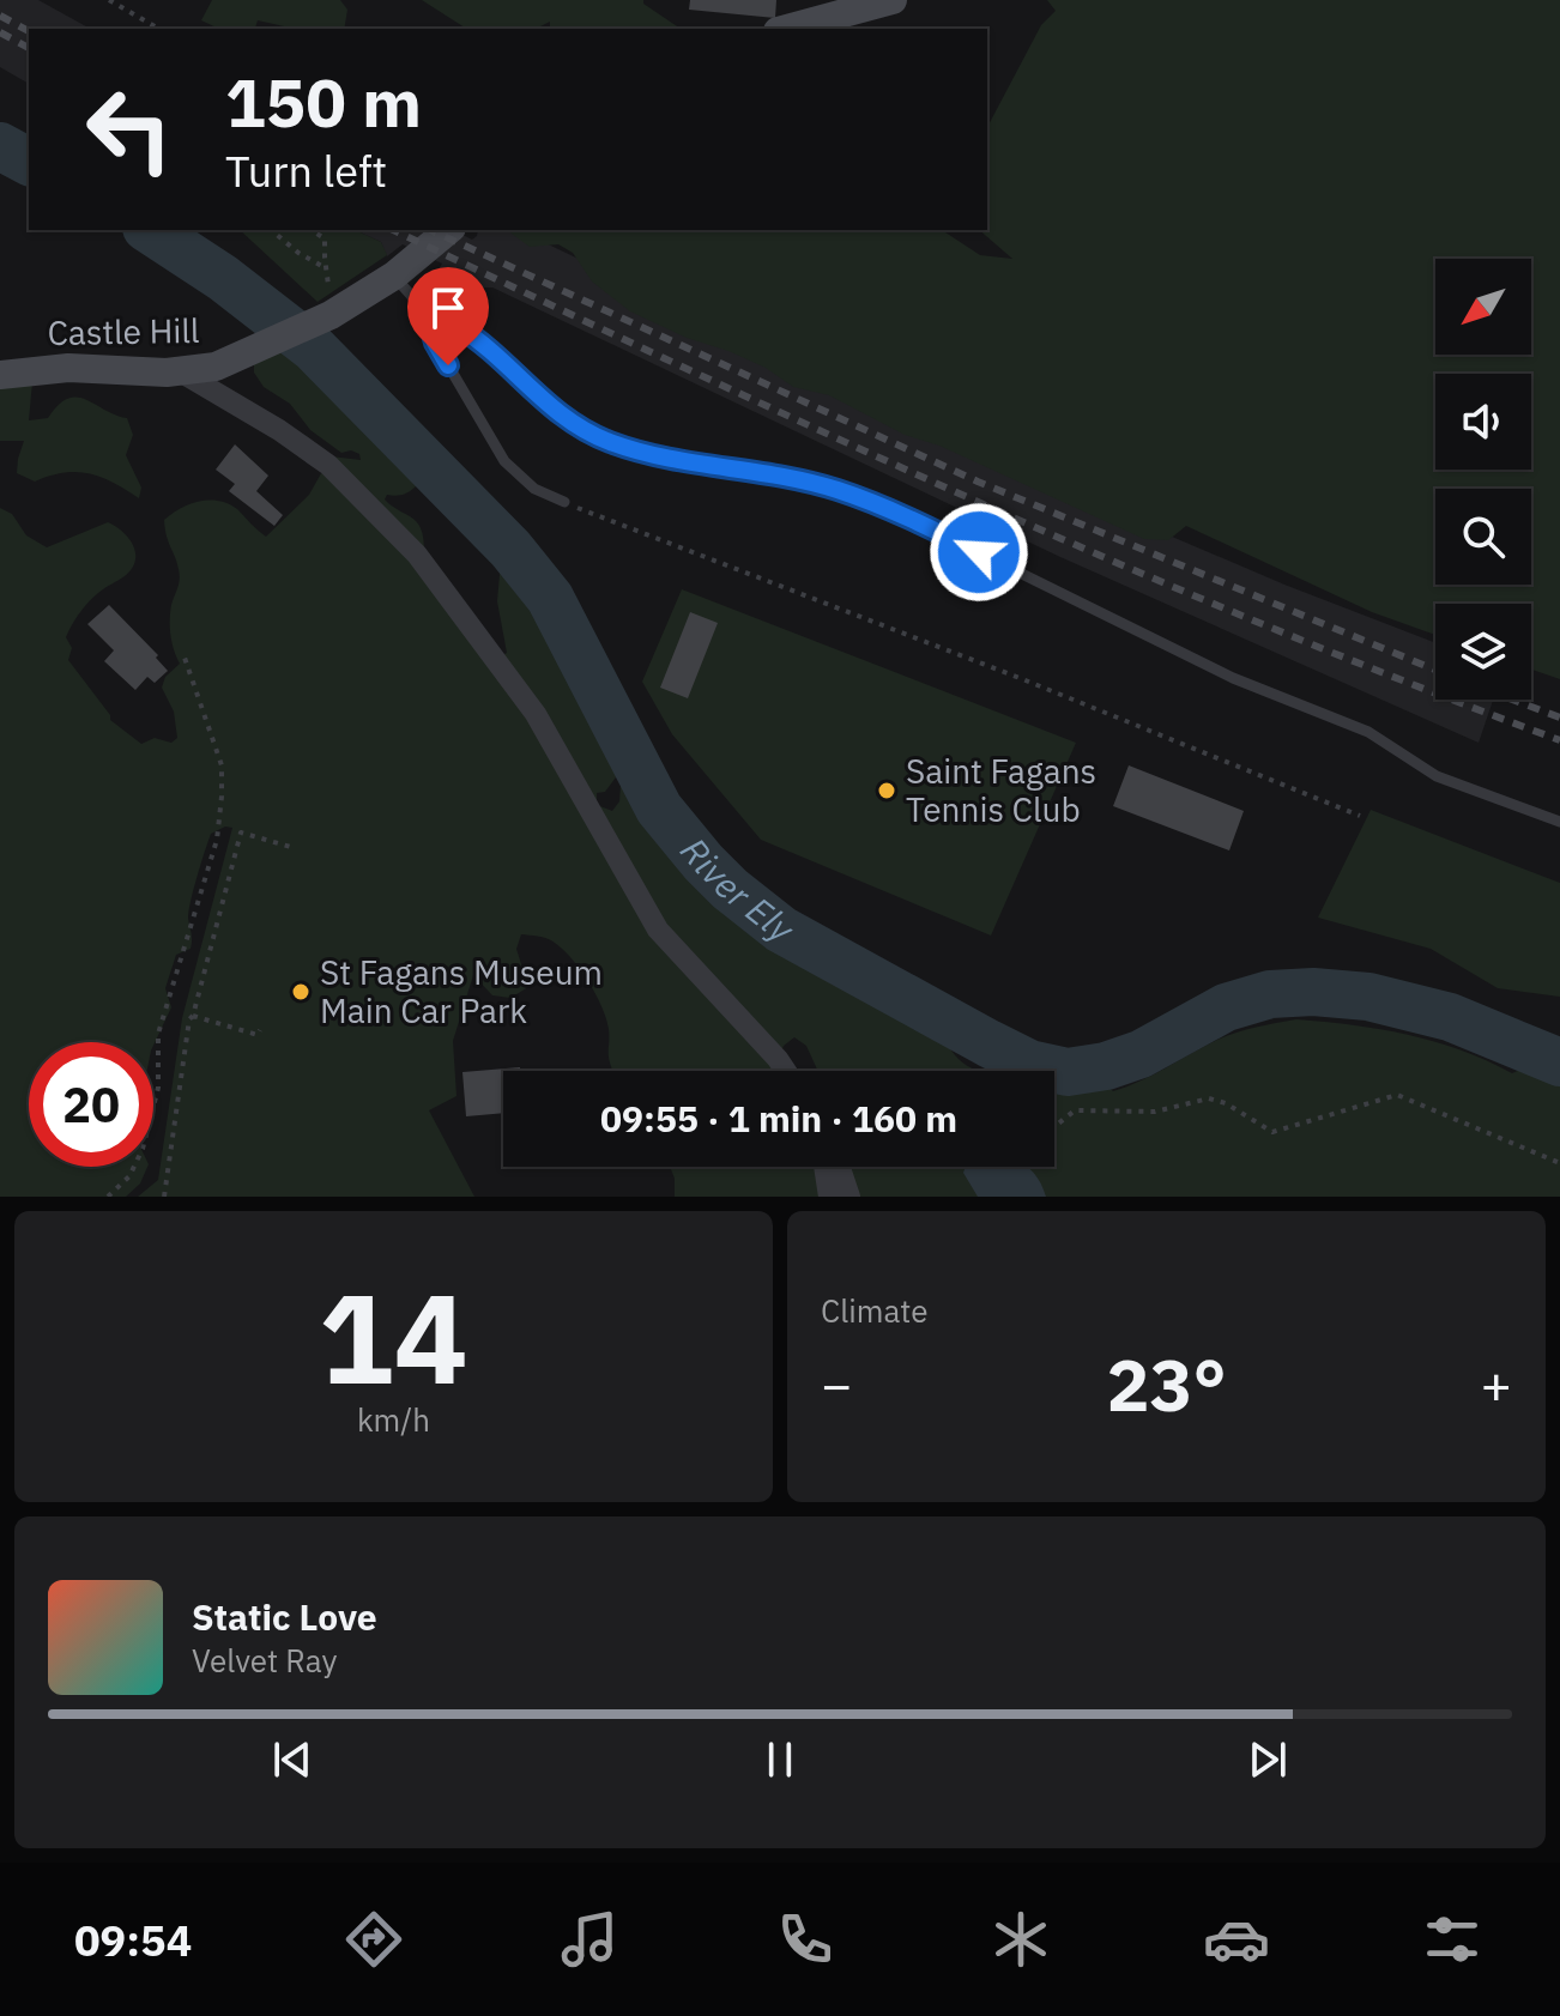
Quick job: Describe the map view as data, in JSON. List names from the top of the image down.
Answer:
{
  "streets": {
    "street": ["Castle Hill"]
  },
  "water": ["River Ely"],
  "places": ["Saint Fagans Tennis Club", "St Fagans Museum Main Car Park"],
  "north": "bottom left",
  "page": {
    "turn": ["150 m", "Turn left"],
    "limit": "20",
    "trip": "09:55 · 1 min · 160 m",
    "tile": [
      ["14", "km/h"],
      "Climate"
    ],
    "heat": ["−", "23°", "+"],
    "song": ["Static Love", "Velvet Ray"],
    "tabs": "09:54"
  }
}
